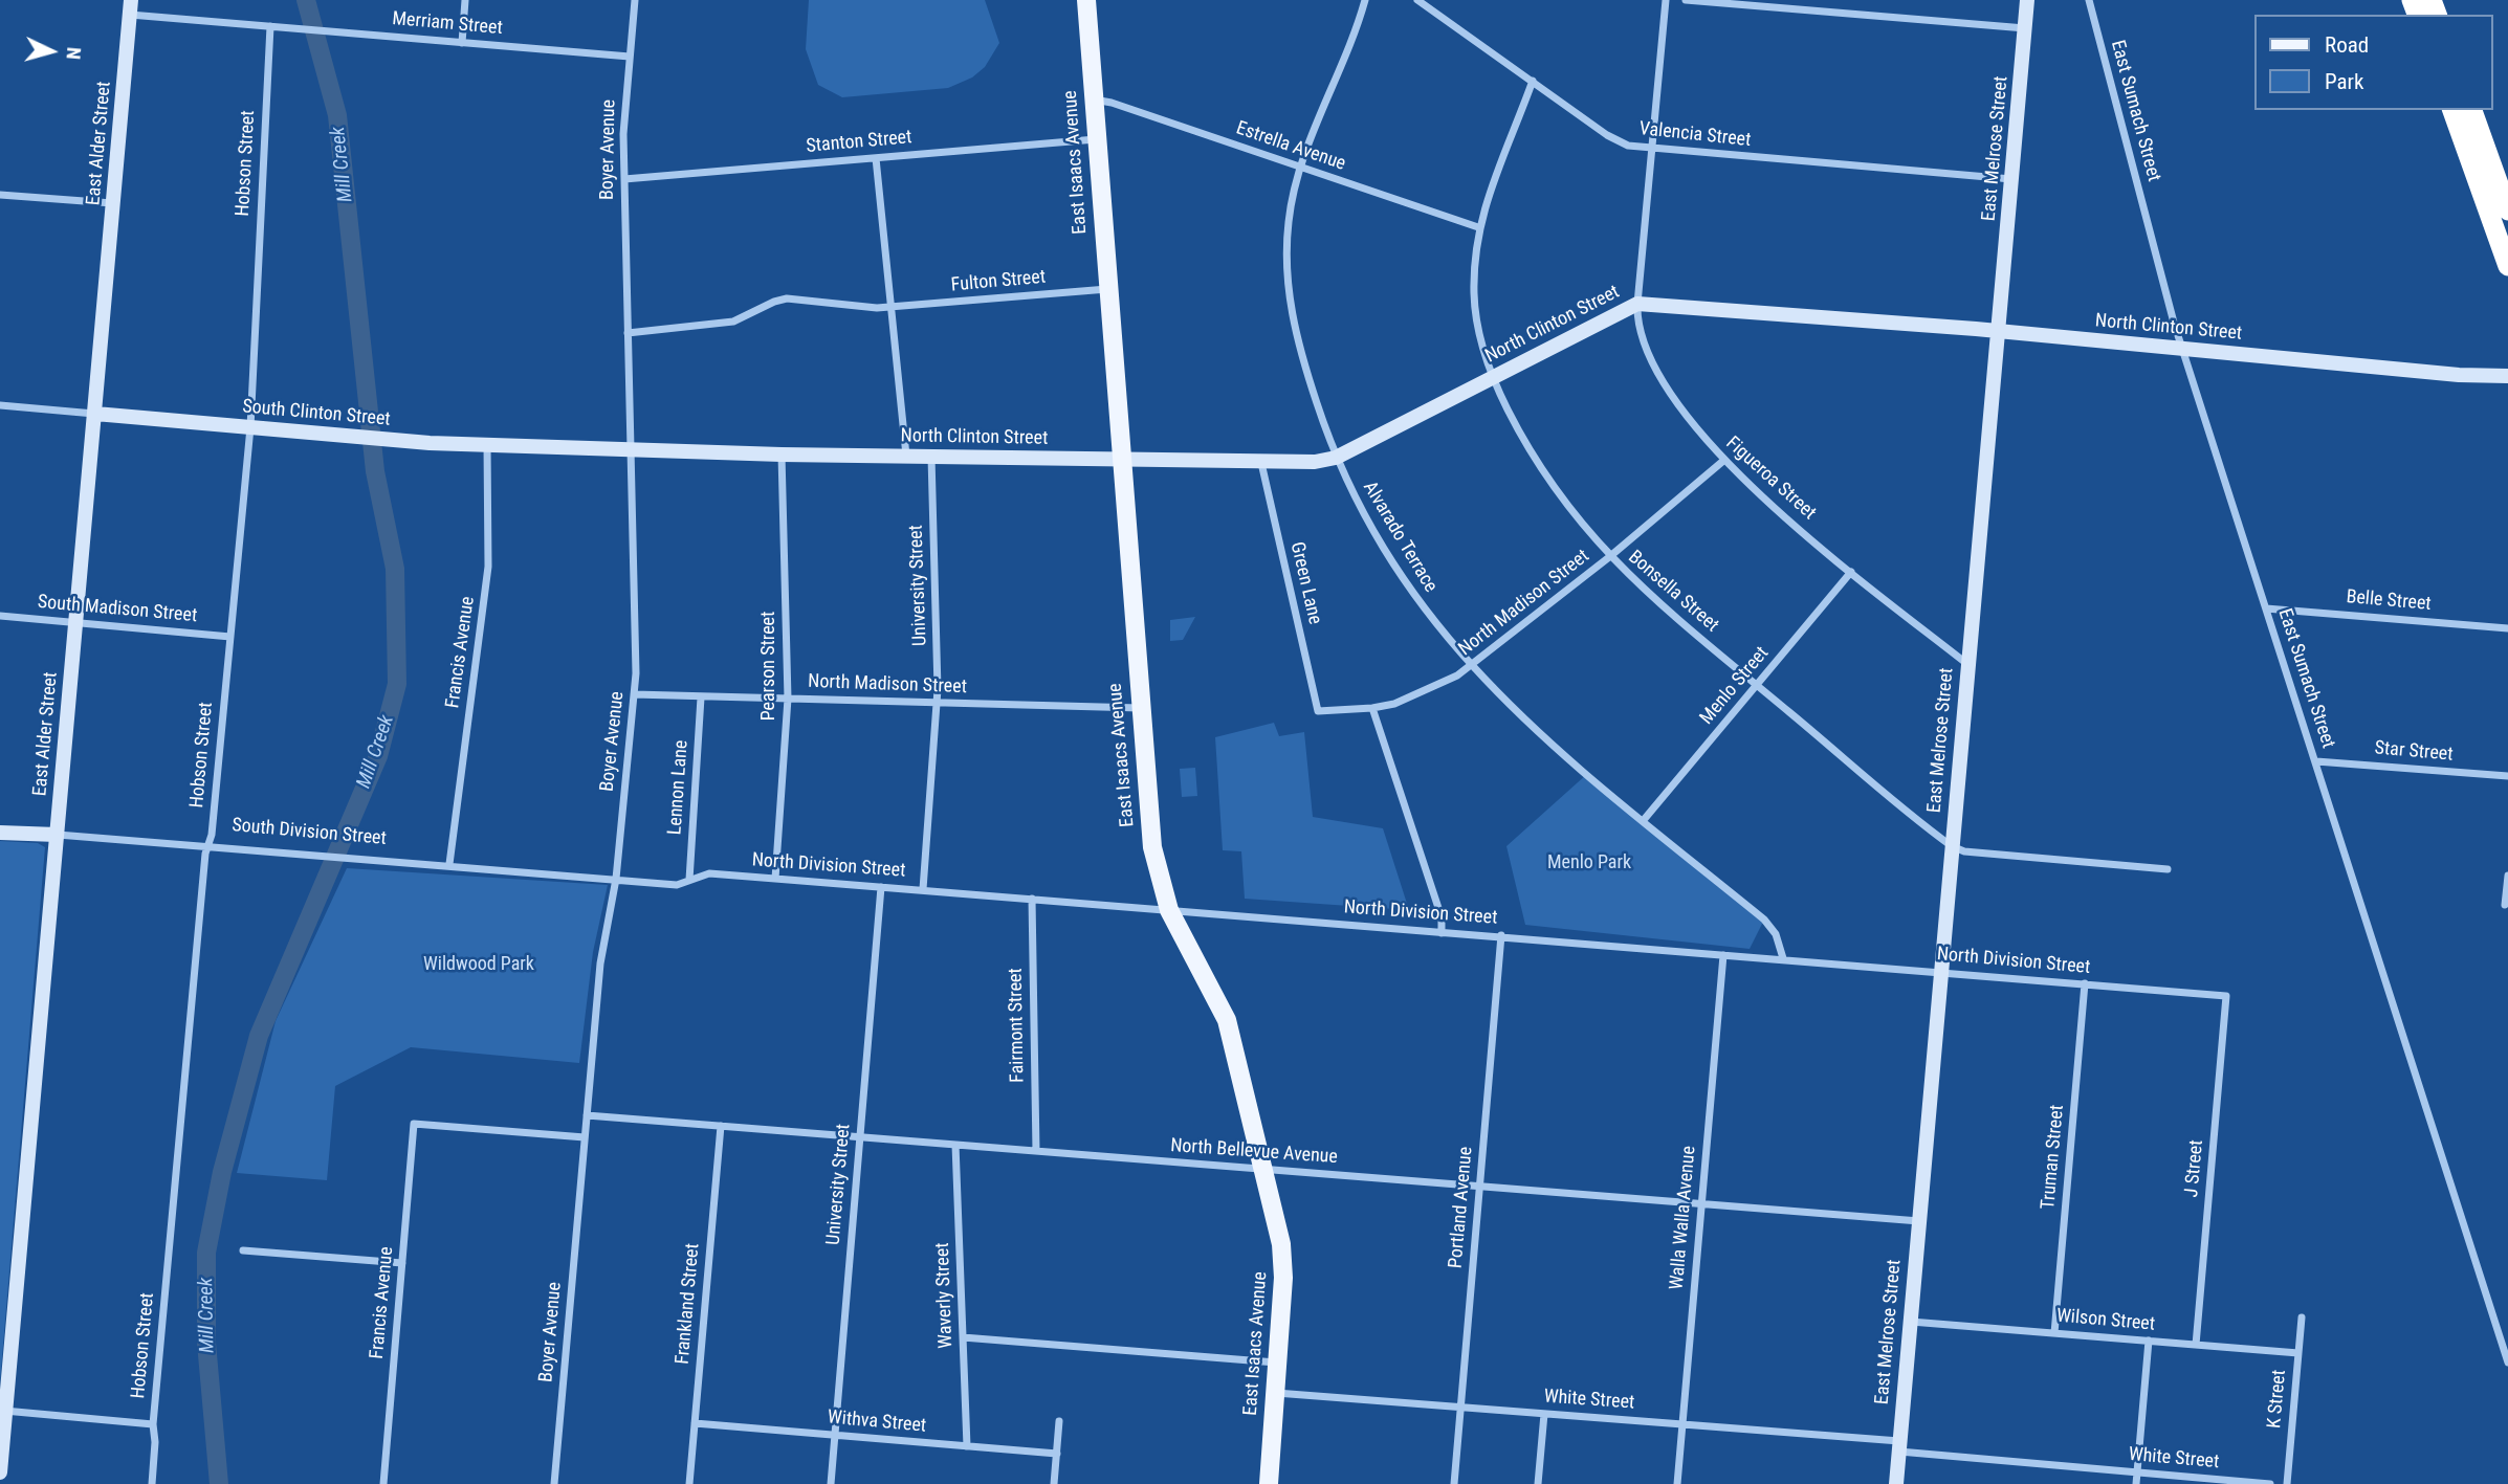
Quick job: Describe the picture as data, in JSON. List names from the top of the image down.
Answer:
{
  "streets": {
    "main road": [
      "East Alder Street",
      "East Melrose Street",
      "East Isaacs Avenue",
      "North Clinton Street",
      "South Clinton Street",
      "South Division Street"
    ],
    "street": [
      "Merriam Street",
      "East Sumach Street",
      "Valencia Street",
      "Stanton Street",
      "Estrella Avenue",
      "Boyer Avenue",
      "Hobson Street",
      "Fulton Street",
      "Figueroa Street",
      "Alvarado Terrace",
      "Green Lane",
      "University Street",
      "Bonsella Street",
      "Belle Street",
      "North Madison Street",
      "South Madison Street",
      "Francis Avenue",
      "Pearson Street",
      "Menlo Street",
      "Star Street",
      "Lennon Lane",
      "North Division Street",
      "Fairmont Street",
      "North Bellevue Avenue",
      "Truman Street",
      "J Street",
      "Portland Avenue",
      "Walla Walla Avenue",
      "Waverly Street",
      "Frankland Street",
      "Wilson Street",
      "K Street",
      "White Street",
      "Withva Street"
    ]
  },
  "crossings": [
    ["Merriam Street", "East Alder Street"],
    ["Merriam Street", "Boyer Avenue"],
    ["Merriam Street", "Hobson Street"],
    ["East Sumach Street", "North Clinton Street"],
    ["East Sumach Street", "Belle Street"],
    ["East Sumach Street", "Star Street"],
    ["Valencia Street", "East Melrose Street"],
    ["Valencia Street", "Figueroa Street"],
    ["Valencia Street", "Bonsella Street"],
    ["Stanton Street", "Boyer Avenue"],
    ["Stanton Street", "East Isaacs Avenue"],
    ["East Alder Street", "South Clinton Street"],
    ["East Alder Street", "South Madison Street"],
    ["East Alder Street", "South Division Street"],
    ["Estrella Avenue", "East Isaacs Avenue"],
    ["Estrella Avenue", "Alvarado Terrace"],
    ["Estrella Avenue", "Bonsella Street"],
    ["East Melrose Street", "North Clinton Street"],
    ["East Melrose Street", "Figueroa Street"],
    ["East Melrose Street", "Bonsella Street"],
    ["East Melrose Street", "North Division Street"],
    ["East Melrose Street", "North Bellevue Avenue"],
    ["East Melrose Street", "Wilson Street"],
    ["East Melrose Street", "White Street"],
    ["Boyer Avenue", "Fulton Street"],
    ["Boyer Avenue", "North Clinton Street"],
    ["Boyer Avenue", "South Clinton Street"],
    ["Boyer Avenue", "North Madison Street"],
    ["Boyer Avenue", "Francis Avenue"],
    ["Boyer Avenue", "South Division Street"],
    ["Boyer Avenue", "North Division Street"],
    ["Boyer Avenue", "North Bellevue Avenue"],
    ["East Isaacs Avenue", "Fulton Street"],
    ["East Isaacs Avenue", "North Clinton Street"],
    ["East Isaacs Avenue", "North Madison Street"],
    ["East Isaacs Avenue", "North Division Street"],
    ["East Isaacs Avenue", "North Bellevue Avenue"],
    ["East Isaacs Avenue", "White Street"],
    ["Hobson Street", "South Clinton Street"],
    ["Hobson Street", "South Madison Street"],
    ["Hobson Street", "South Division Street"],
    ["North Clinton Street", "South Clinton Street"],
    ["North Clinton Street", "Figueroa Street"],
    ["North Clinton Street", "Alvarado Terrace"],
    ["North Clinton Street", "Green Lane"],
    ["North Clinton Street", "University Street"],
    ["North Clinton Street", "Bonsella Street"],
    ["North Clinton Street", "Pearson Street"],
    ["South Clinton Street", "Francis Avenue"],
    ["Figueroa Street", "North Madison Street"],
    ["Figueroa Street", "Menlo Street"],
    ["Alvarado Terrace", "North Madison Street"],
    ["Alvarado Terrace", "Menlo Street"],
    ["Alvarado Terrace", "North Division Street"],
    ["Green Lane", "North Madison Street"],
    ["University Street", "North Madison Street"],
    ["University Street", "North Division Street"],
    ["University Street", "North Bellevue Avenue"],
    ["University Street", "Withva Street"],
    ["Bonsella Street", "North Madison Street"],
    ["Bonsella Street", "Menlo Street"],
    ["North Madison Street", "Pearson Street"],
    ["North Madison Street", "Lennon Lane"],
    ["Francis Avenue", "South Division Street"],
    ["Pearson Street", "North Division Street"],
    ["Lennon Lane", "North Division Street"],
    ["South Division Street", "North Division Street"],
    ["North Division Street", "Fairmont Street"],
    ["North Division Street", "Truman Street"],
    ["North Division Street", "J Street"],
    ["North Division Street", "Portland Avenue"],
    ["North Division Street", "Walla Walla Avenue"],
    ["Fairmont Street", "North Bellevue Avenue"],
    ["North Bellevue Avenue", "Portland Avenue"],
    ["North Bellevue Avenue", "Walla Walla Avenue"],
    ["North Bellevue Avenue", "Waverly Street"],
    ["North Bellevue Avenue", "Frankland Street"],
    ["Truman Street", "Wilson Street"],
    ["J Street", "Wilson Street"],
    ["Portland Avenue", "White Street"],
    ["Walla Walla Avenue", "White Street"],
    ["Waverly Street", "Withva Street"],
    ["Frankland Street", "Withva Street"],
    ["Wilson Street", "K Street"]
  ],
  "water": ["Mill Creek"],
  "parks": ["Menlo Park", "Wildwood Park"],
  "legend": ["Road", "Park"],
  "north": "right"
}
